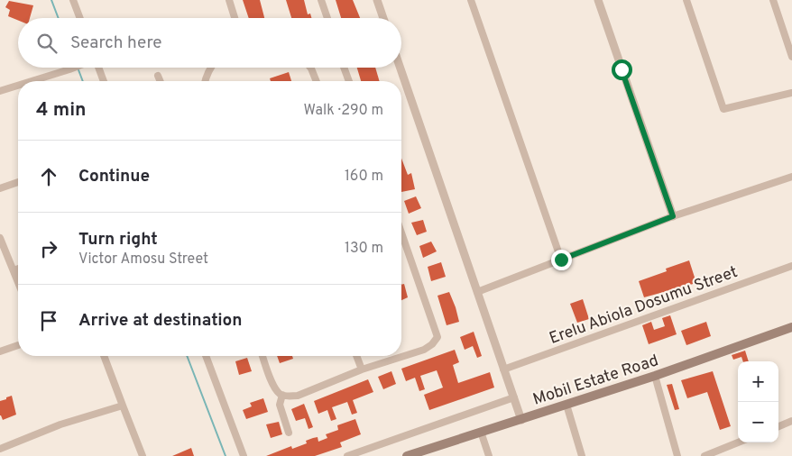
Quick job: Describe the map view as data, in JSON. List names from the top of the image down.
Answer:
{
  "streets": {
    "main road": ["Mobil Estate Road"],
    "street": ["Erelu Abiola Dosumu Street"]
  },
  "page": {
    "search": "Search here",
    "heading": ["4 min", "Walk · 290 m"],
    "list": [
      ["Continue", "160 m"],
      ["Turn right", "Victor Amosu Street", "130 m"],
      "Arrive at destination"
    ],
    "map_buttons": ["+", "−"]
  }
}
